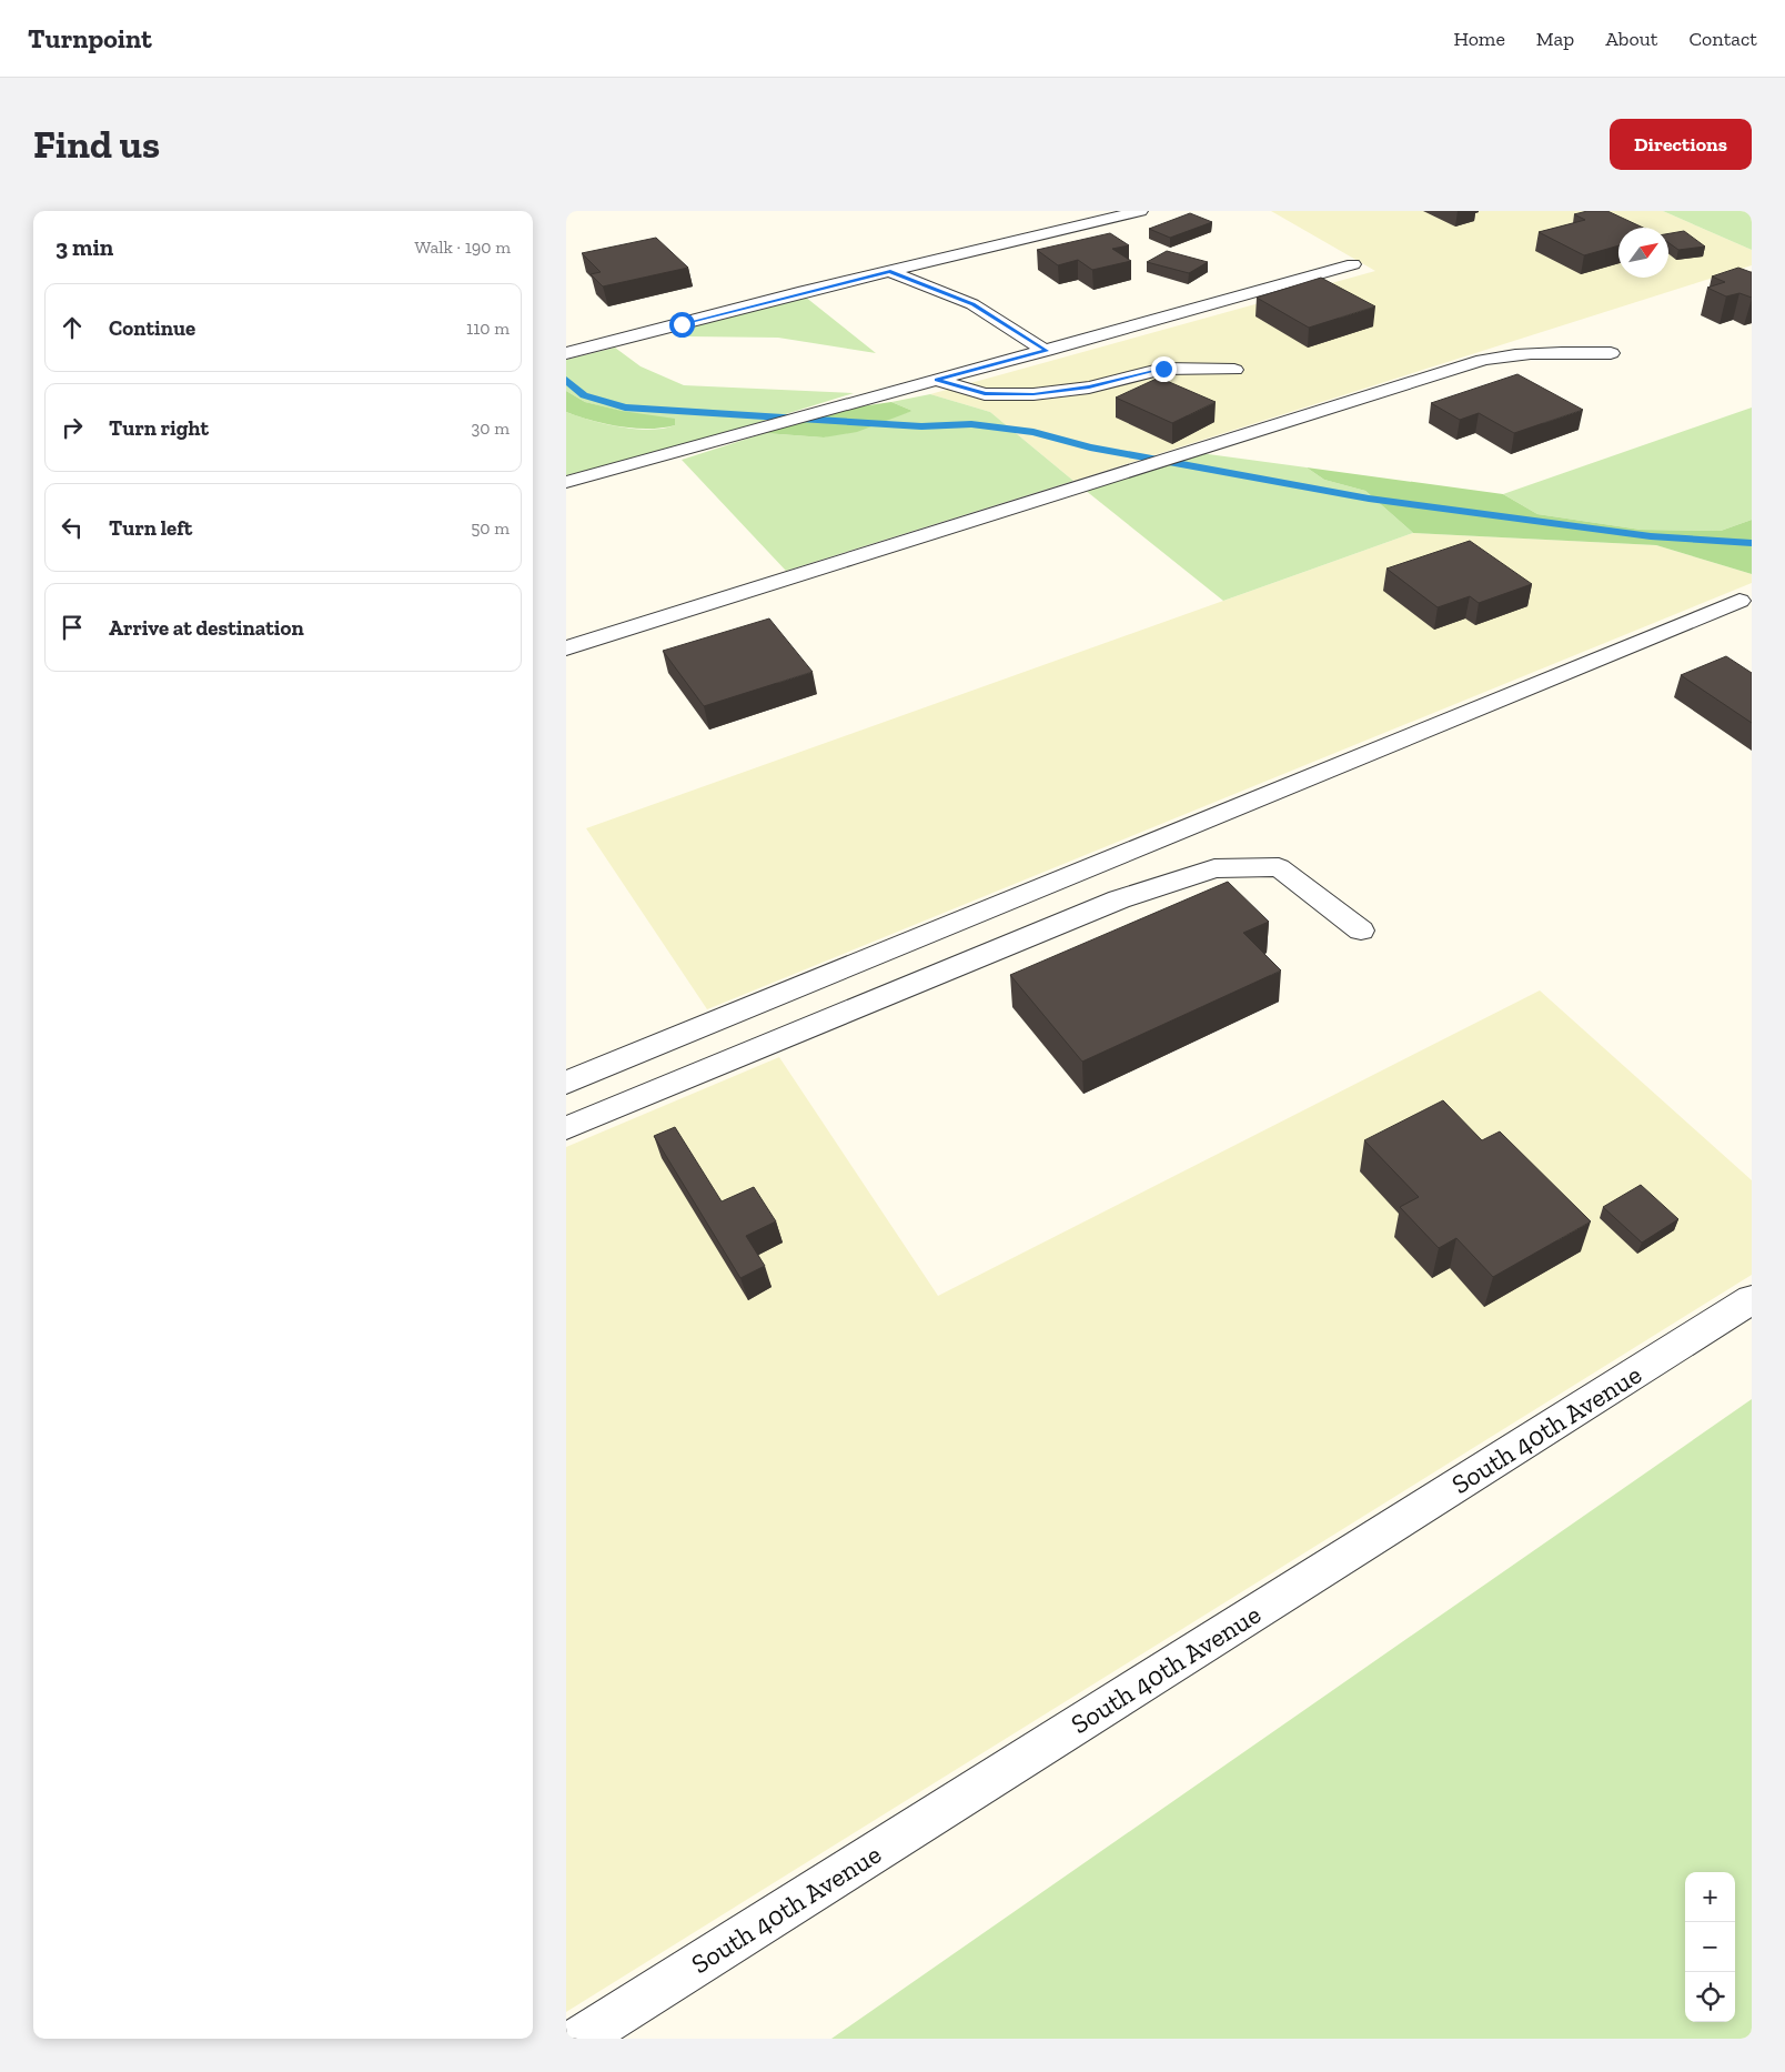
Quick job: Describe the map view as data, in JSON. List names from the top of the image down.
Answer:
{
  "streets": {
    "street": ["South 40th Avenue"]
  },
  "north": "top right",
  "page": {
    "header": "Turnpoint",
    "nav": [
      "Home",
      "Map",
      "About",
      "Contact"
    ],
    "buttons": "Directions",
    "title": "Find us",
    "heading": ["3 min", "Walk · 190 m"],
    "list": [
      ["Continue", "110 m"],
      ["Turn right", "30 m"],
      ["Turn left", "50 m"],
      "Arrive at destination"
    ],
    "map_buttons": ["+", "−"]
  }
}
